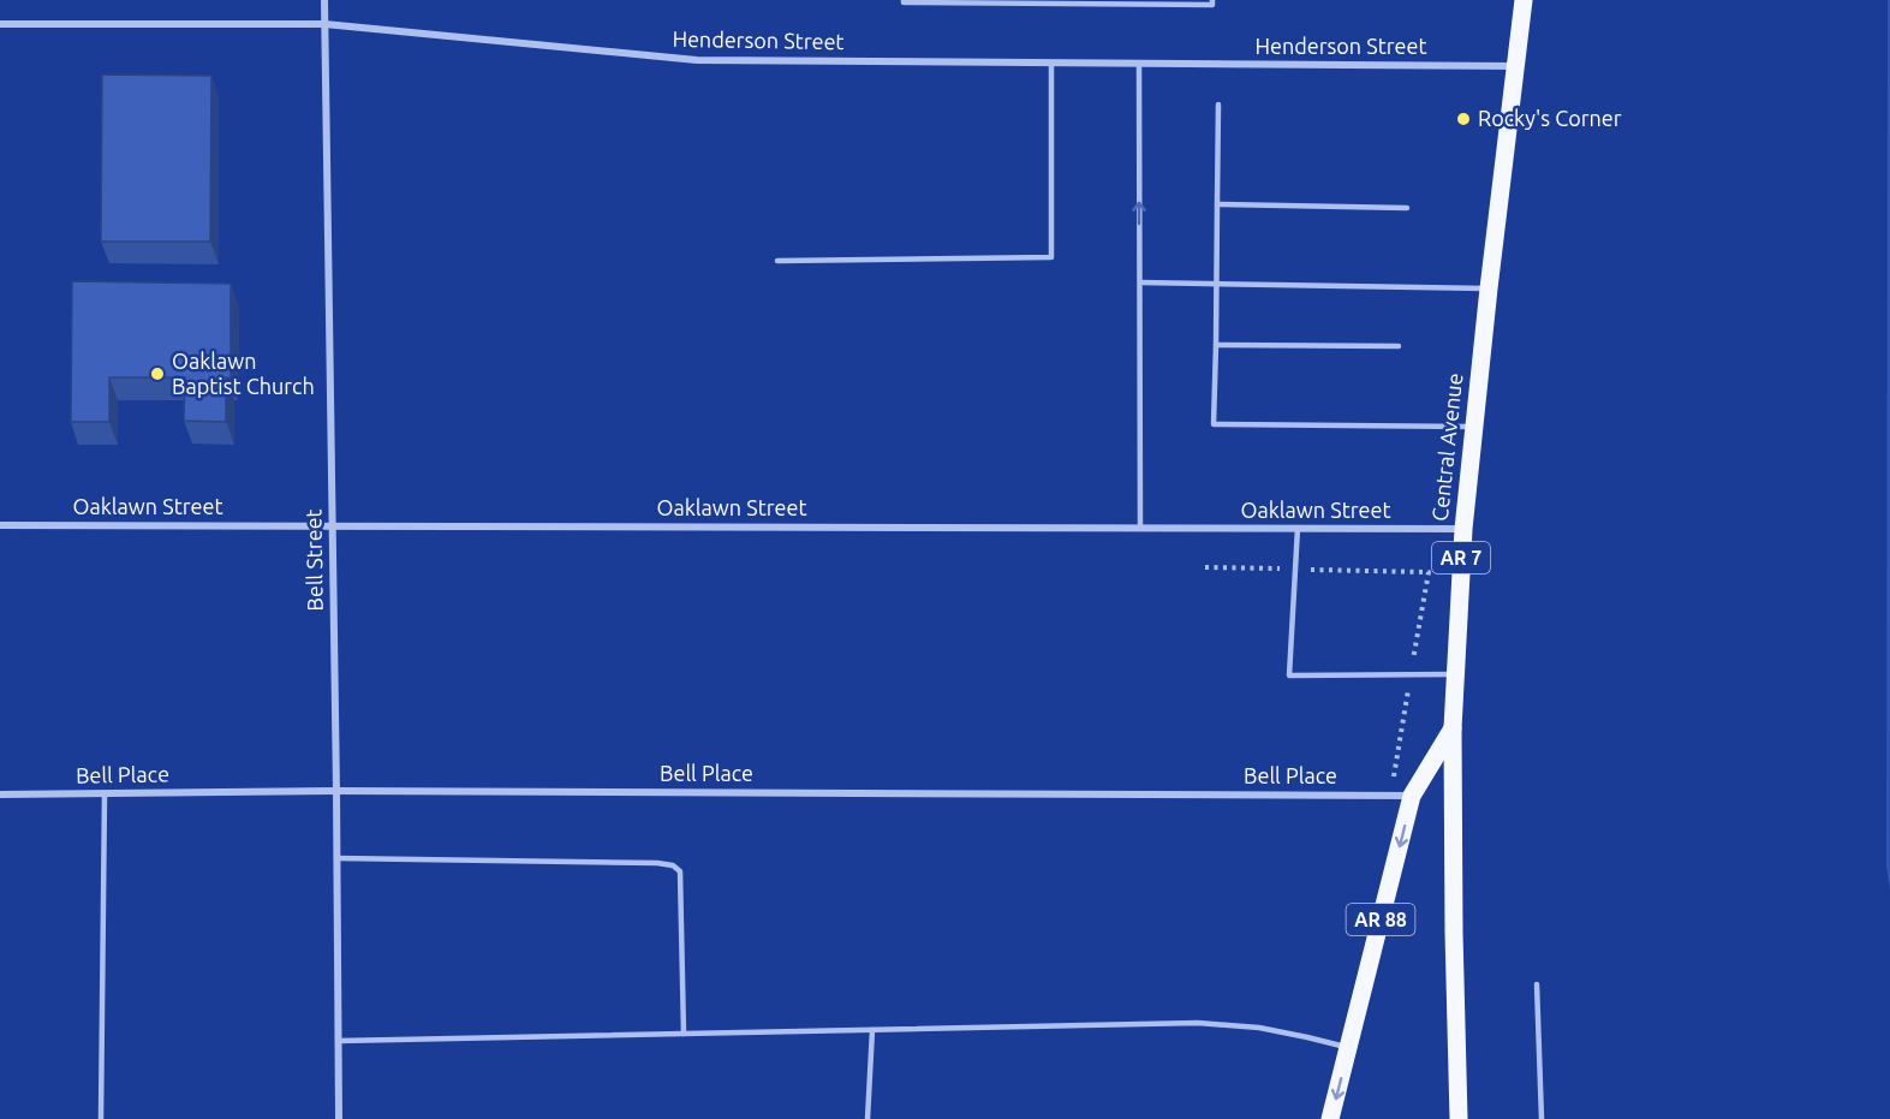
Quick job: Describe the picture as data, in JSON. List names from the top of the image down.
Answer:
{
  "streets": {
    "main road": ["Central Avenue", "AR 7", "AR 88"],
    "street": [
      "Henderson Street",
      "Oaklawn Street",
      "Bell Street",
      "Bell Place"
    ]
  },
  "crossings": [
    ["Henderson Street", "Central Avenue"],
    ["Henderson Street", "Bell Street"],
    ["Central Avenue", "Oaklawn Street"],
    ["Central Avenue", "AR 88"],
    ["Oaklawn Street", "Bell Street"],
    ["Bell Street", "Bell Place"],
    ["Bell Place", "AR 88"]
  ],
  "places": ["Rocky's Corner", "Oaklawn Baptist Church"]
}
